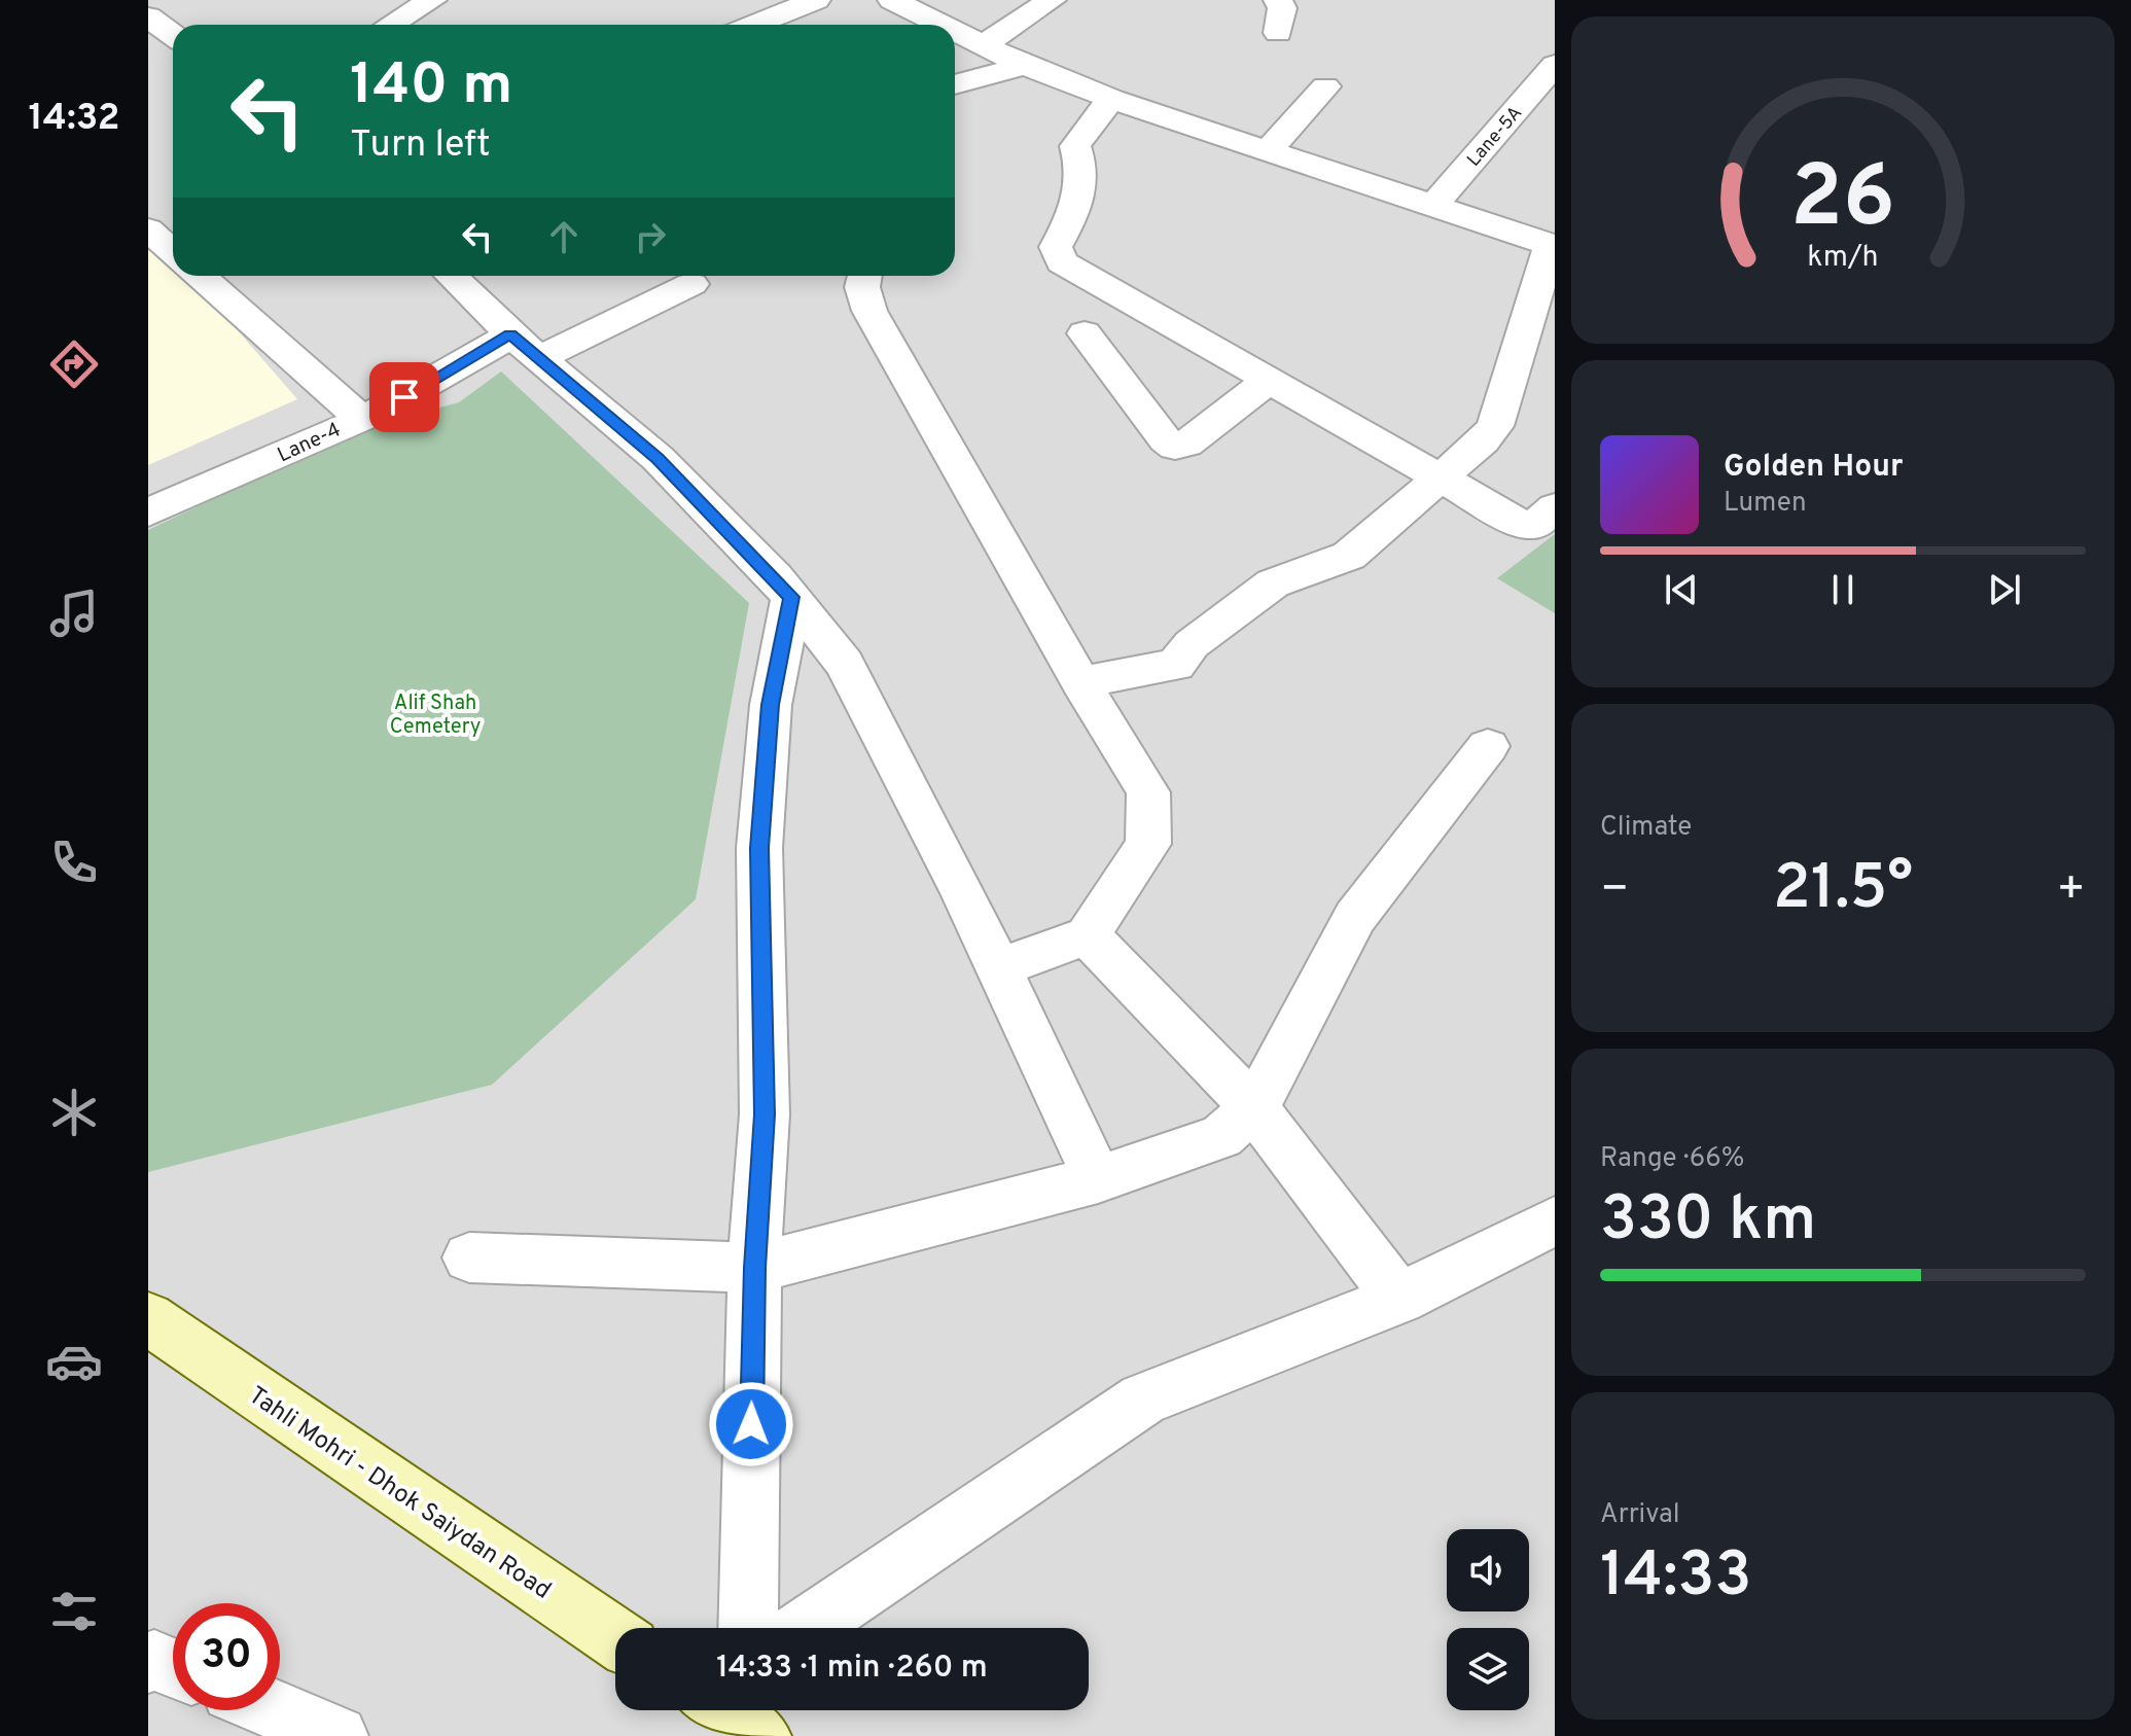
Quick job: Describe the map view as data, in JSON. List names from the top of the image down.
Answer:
{
  "streets": {
    "street": ["Lane-5A", "Lane-4", "Tahli Mohri - Dhok Saiydan Road"]
  },
  "parks": ["Alif Shah Cemetery"],
  "page": {
    "tabs": "14:32",
    "turn": ["140 m", "Turn left"],
    "song": ["Golden Hour", "Lumen"],
    "tile": [
      "Climate",
      ["Range · 66%", "330 km"],
      ["Arrival", "14:33"]
    ],
    "heat": ["−", "21.5°", "+"],
    "limit": "30",
    "trip": "14:33 · 1 min · 260 m",
    "gauge": ["26", "km/h"]
  }
}
